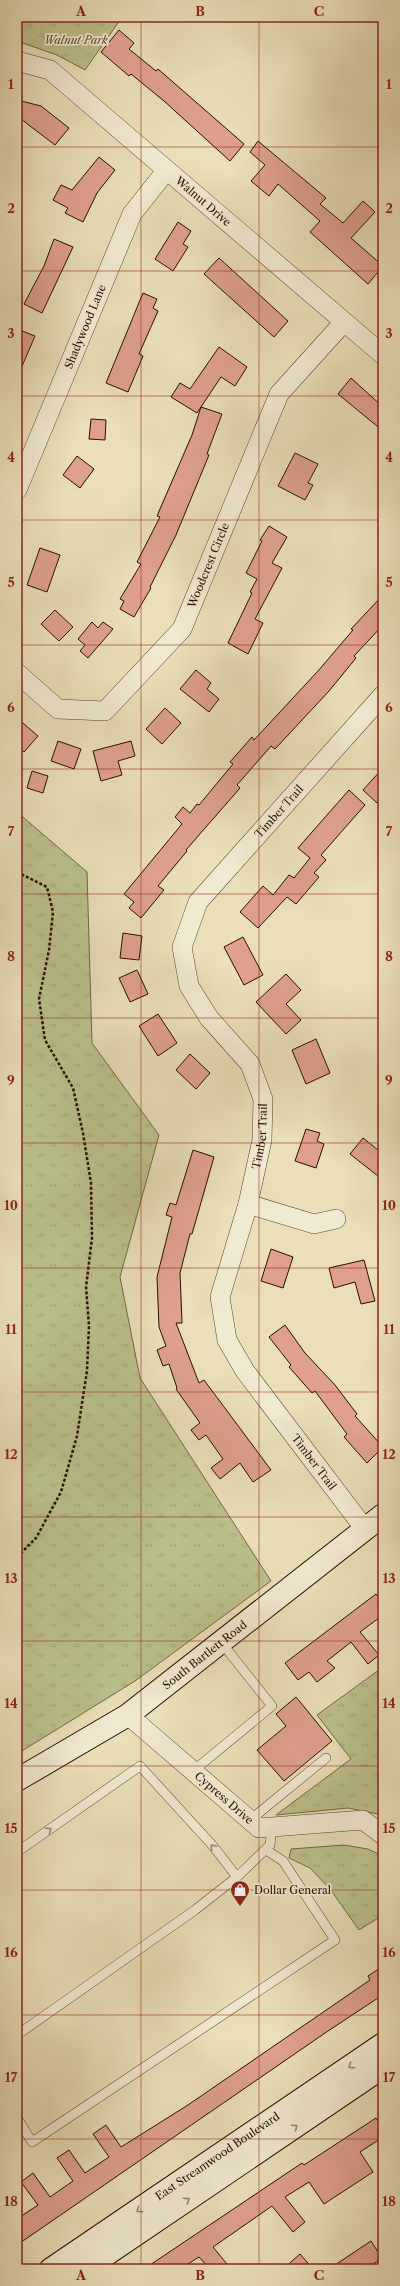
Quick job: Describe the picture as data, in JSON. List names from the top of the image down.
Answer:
{
  "streets": {
    "street": [
      "Walnut Drive",
      "Shadywood Lane",
      "Woodcrest Circle",
      "Timber Trail",
      "South Bartlett Road",
      "Cypress Drive",
      "East Streamwood Boulevard"
    ]
  },
  "crossings": [
    ["Walnut Drive", "Shadywood Lane"],
    ["Walnut Drive", "Woodcrest Circle"],
    ["Timber Trail", "South Bartlett Road"],
    ["South Bartlett Road", "Cypress Drive"]
  ],
  "parks": ["Walnut Park"],
  "places": {
    "shop": ["Dollar General"]
  },
  "grid": {
    "columns": ["A", "B", "C"],
    "rows": [
      "1",
      "2",
      "3",
      "4",
      "5",
      "6",
      "7",
      "8",
      "9",
      "10",
      "11",
      "12",
      "13",
      "14",
      "15",
      "16",
      "17",
      "18"
    ]
  }
}
